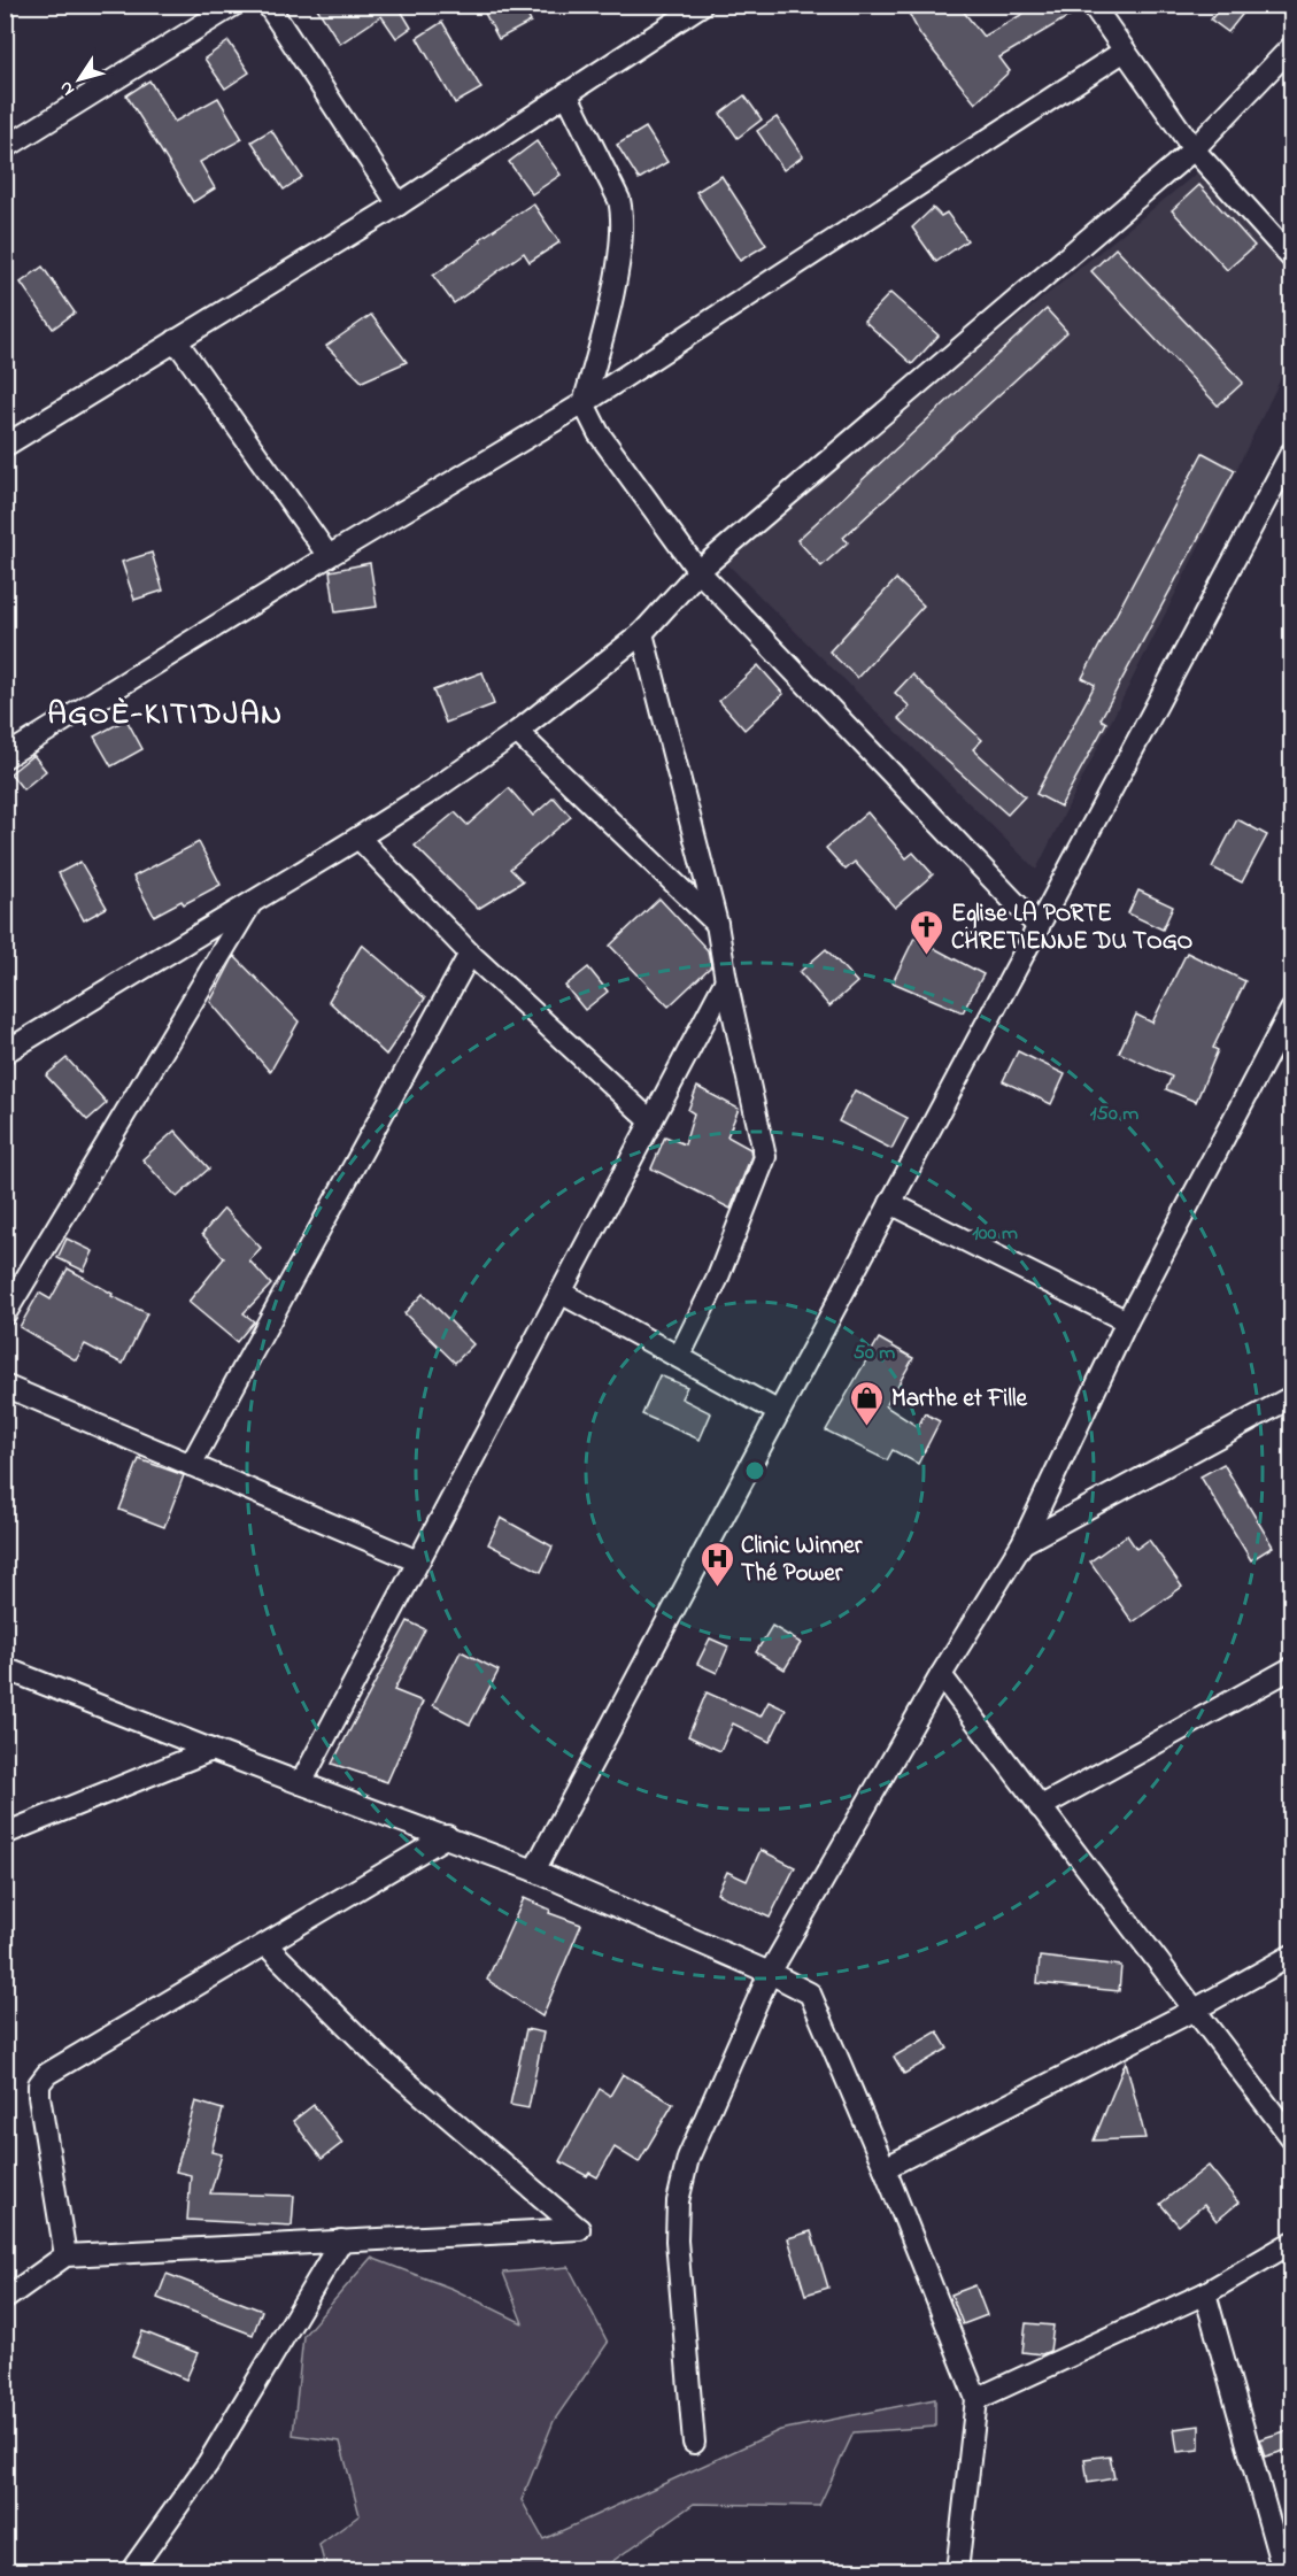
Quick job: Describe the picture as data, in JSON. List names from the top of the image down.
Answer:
{
  "districts": ["AGOÈ-KITIDJAN"],
  "places": {
    "church": ["Eglise LA PORTE CHRETIENNE DU TOGO"],
    "shop": ["Marthe et Fille"],
    "hospital": ["Clinic Winner Thé Power"]
  },
  "north": "bottom left",
  "rings": ["150 m", "100 m", "50 m"]
}
